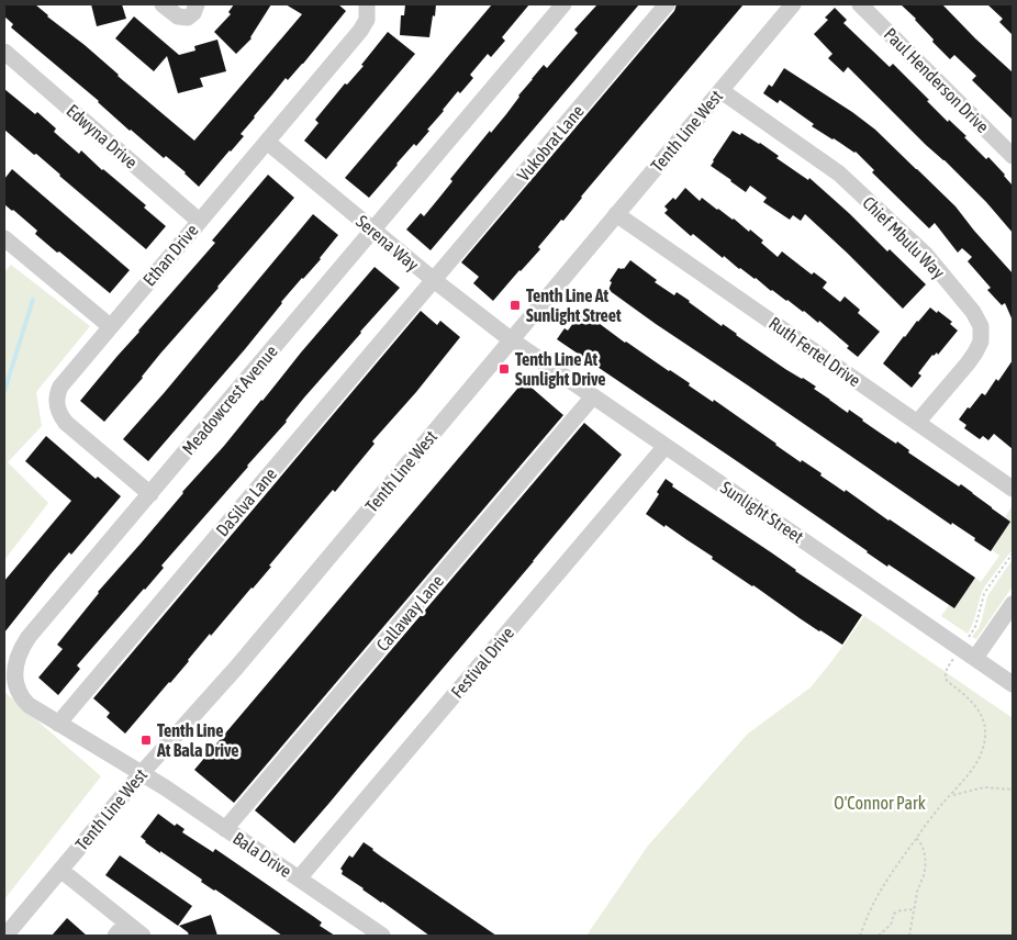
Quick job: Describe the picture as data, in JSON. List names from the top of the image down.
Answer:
{
  "streets": {
    "street": [
      "Paul Henderson Drive",
      "Tenth Line West",
      "Edwyna Drive",
      "Vukobrat Lane",
      "Chief Mbulu Way",
      "Serena Way",
      "Ethan Drive",
      "Ruth Fertel Drive",
      "Meadowcrest Avenue",
      "DaSilva Lane",
      "Sunlight Street",
      "Callaway Lane",
      "Festival Drive",
      "Bala Drive"
    ]
  },
  "crossings": [
    ["Tenth Line West", "Chief Mbulu Way"],
    ["Tenth Line West", "Serena Way"],
    ["Tenth Line West", "Ruth Fertel Drive"],
    ["Tenth Line West", "Meadowcrest Avenue"],
    ["Tenth Line West", "Sunlight Street"],
    ["Tenth Line West", "Bala Drive"],
    ["Edwyna Drive", "Ethan Drive"],
    ["Vukobrat Lane", "Serena Way"],
    ["Vukobrat Lane", "DaSilva Lane"],
    ["Chief Mbulu Way", "Ruth Fertel Drive"],
    ["Serena Way", "Ethan Drive"],
    ["Serena Way", "Meadowcrest Avenue"],
    ["Serena Way", "DaSilva Lane"],
    ["Serena Way", "Sunlight Street"],
    ["Ethan Drive", "Meadowcrest Avenue"],
    ["Meadowcrest Avenue", "DaSilva Lane"],
    ["Meadowcrest Avenue", "Bala Drive"],
    ["Sunlight Street", "Callaway Lane"],
    ["Sunlight Street", "Festival Drive"],
    ["Callaway Lane", "Bala Drive"],
    ["Festival Drive", "Bala Drive"]
  ],
  "parks": ["O'Connor Park"],
  "places": {
    "transit": ["Tenth Line At Sunlight Street", "Tenth Line At Sunlight Drive", "Tenth Line At Bala Drive"]
  }
}
